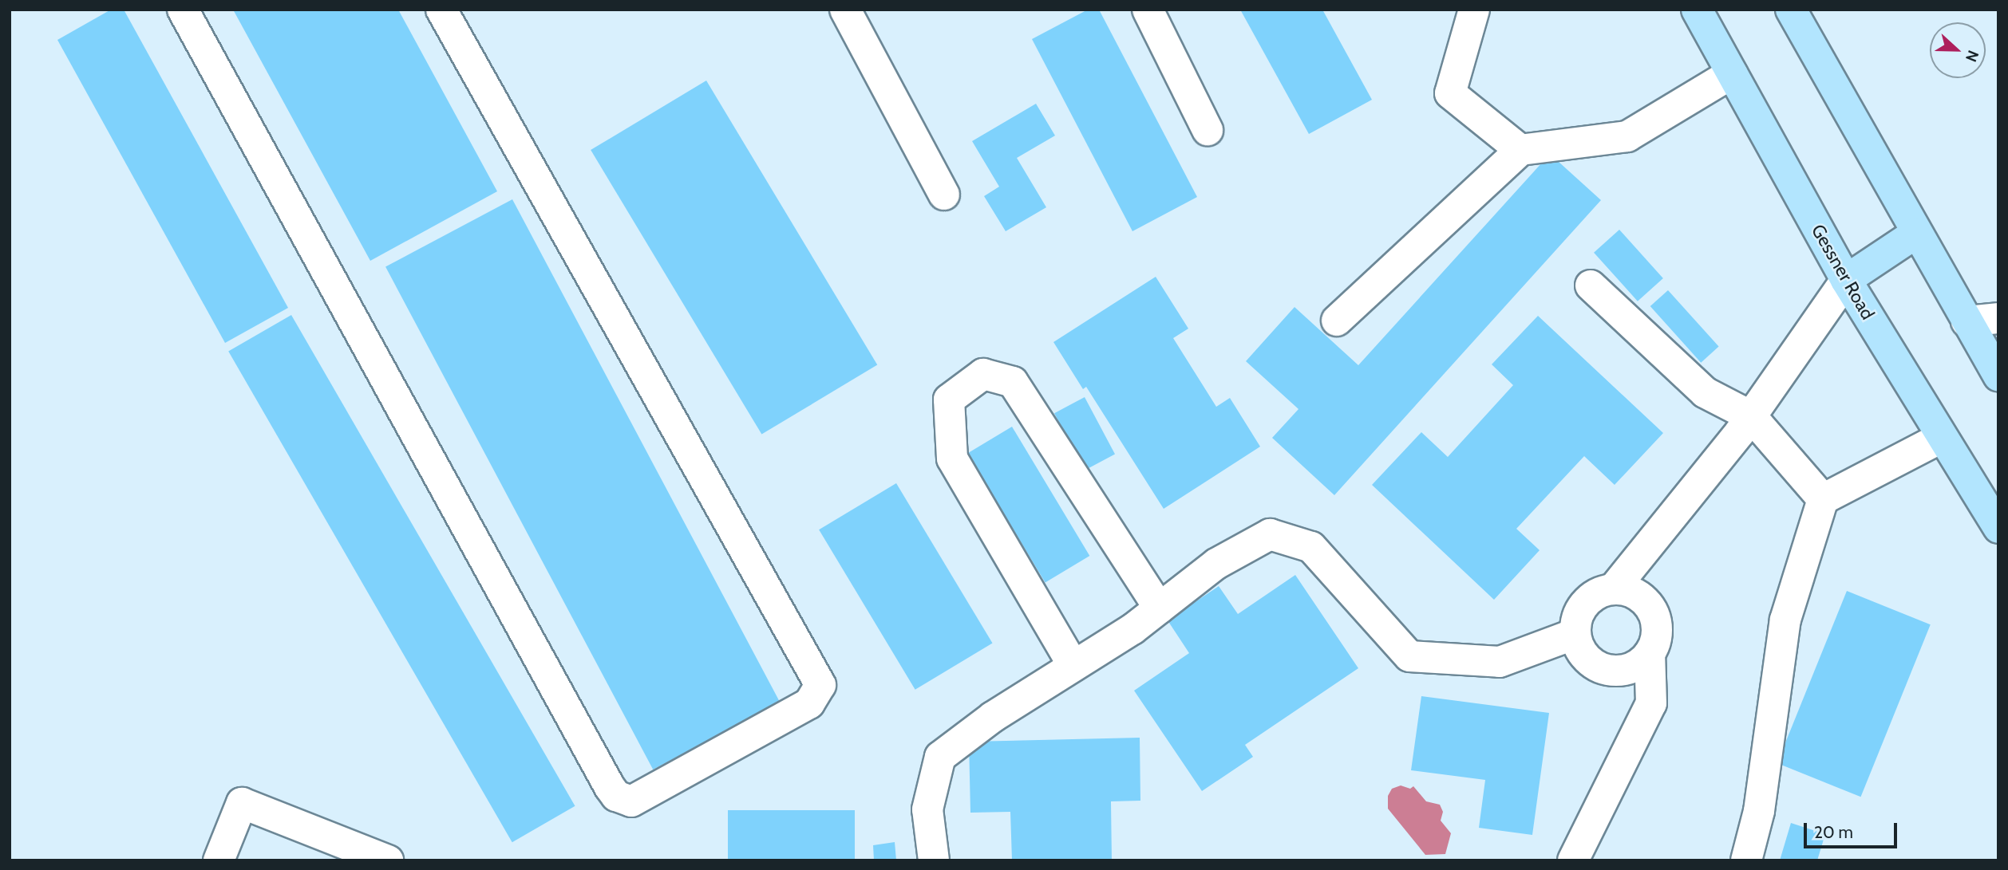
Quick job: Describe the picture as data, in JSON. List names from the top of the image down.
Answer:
{
  "streets": {
    "main road": ["Gessner Road"]
  },
  "scale_bar": "20 m",
  "north": "right"
}
